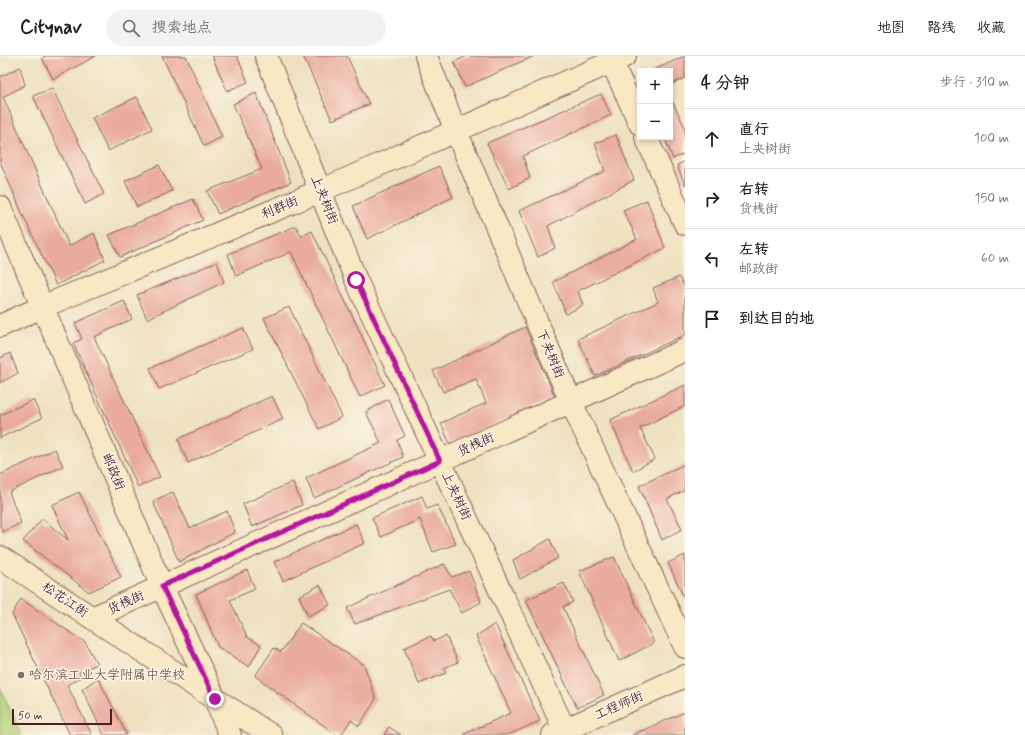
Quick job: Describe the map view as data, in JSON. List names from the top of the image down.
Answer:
{
  "streets": {
    "street": [
      "上夹树街",
      "利群街",
      "下夹树街",
      "货栈街",
      "邮政街",
      "松花江街",
      "工程师街"
    ]
  },
  "crossings": [
    ["上夹树街", "利群街"],
    ["上夹树街", "货栈街"],
    ["上夹树街", "工程师街"],
    ["利群街", "下夹树街"],
    ["利群街", "邮政街"],
    ["下夹树街", "货栈街"],
    ["货栈街", "邮政街"],
    ["货栈街", "松花江街"],
    ["邮政街", "松花江街"]
  ],
  "places": ["哈尔滨工业大学附属中学校"],
  "scale_bar": "50 m",
  "page": {
    "header": "Citynav",
    "search": "搜索地点",
    "nav": ["地图", "路线", "收藏"],
    "heading": ["4 分钟", "步行 · 310 m"],
    "map_buttons": ["+", "−"],
    "list": [
      ["直行", "上夹树街", "100 m"],
      ["右转", "货栈街", "150 m"],
      ["左转", "邮政街", "60 m"],
      "到达目的地"
    ],
    "scale": "50 m"
  }
}
